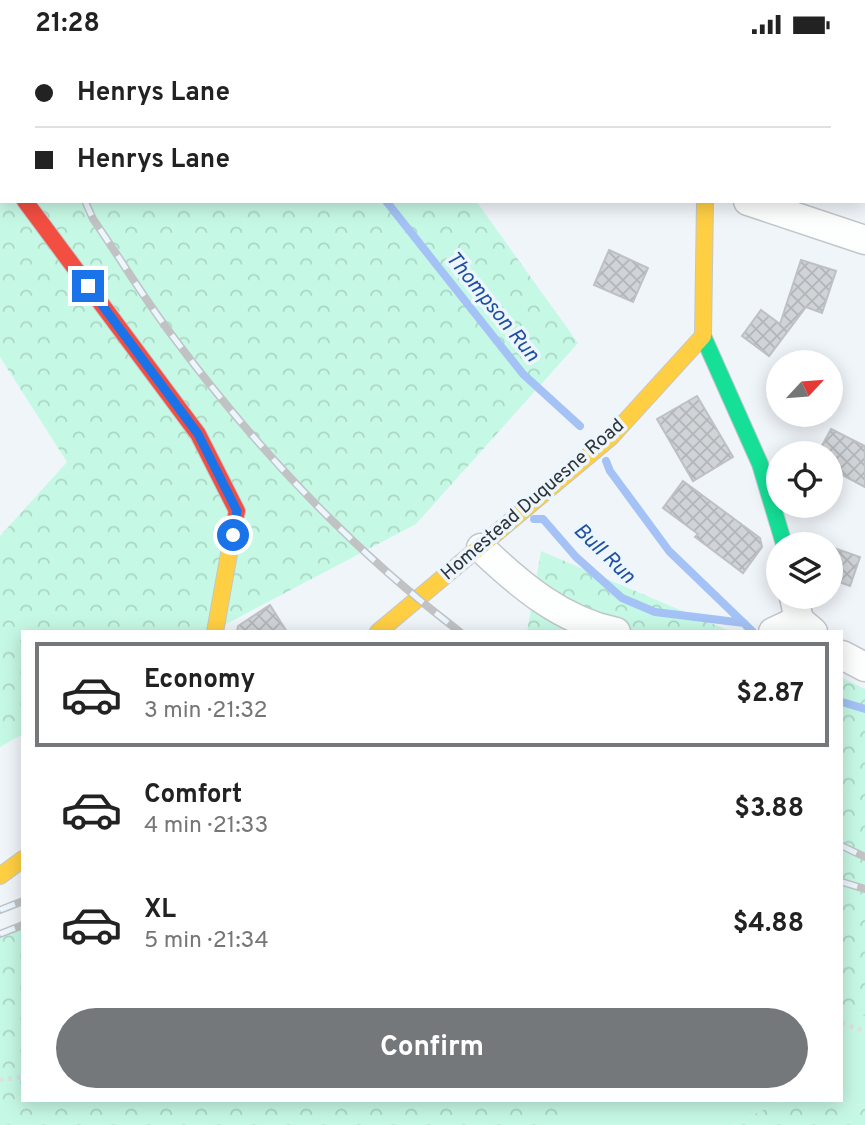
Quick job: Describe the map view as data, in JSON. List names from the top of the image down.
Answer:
{
  "streets": {
    "street": ["Homestead Duquesne Road"]
  },
  "water": ["Thompson Run", "Bull Run"],
  "north": "top right",
  "page": {
    "status": "21:28",
    "banner": ["Henrys Lane", "Henrys Lane"],
    "list": [
      {
        "name": "Economy",
        "note": "3 min · 21:32",
        "value": "$2.87"
      },
      {
        "name": "Comfort",
        "note": "4 min · 21:33",
        "value": "$3.88"
      },
      {
        "name": "XL",
        "note": "5 min · 21:34",
        "value": "$4.88"
      }
    ],
    "buttons": "Confirm"
  }
}
